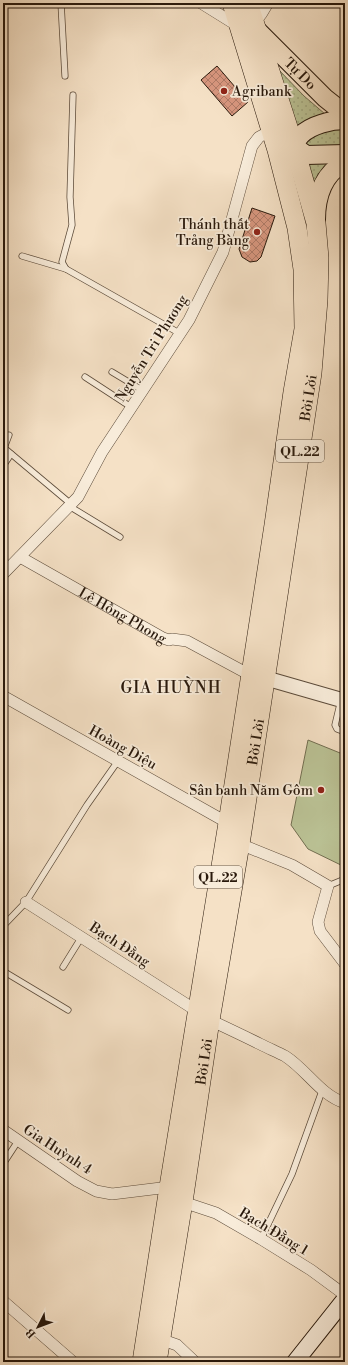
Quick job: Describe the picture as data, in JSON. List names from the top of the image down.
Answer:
{
  "streets": {
    "highway": ["Bời Lời", "QL.22"],
    "main road": ["Tự Do"],
    "street": [
      "Nguyễn Tri Phương",
      "Lê Hồng Phong",
      "Hoàng Diệu",
      "Bạch Đằng",
      "Gia Huỳnh 4",
      "Bạch Đằng 1"
    ]
  },
  "crossings": [
    ["Tự Do", "QL.22"],
    ["Nguyễn Tri Phương", "QL.22"],
    ["Nguyễn Tri Phương", "Lê Hồng Phong"],
    ["Bời Lời", "QL.22"],
    ["Bời Lời", "Lê Hồng Phong"],
    ["Bời Lời", "Hoàng Diệu"],
    ["Bời Lời", "Bạch Đằng"],
    ["Bời Lời", "Gia Huỳnh 4"],
    ["Bời Lời", "Bạch Đằng 1"]
  ],
  "districts": ["GIA HUỲNH"],
  "places": ["Agribank", "Thánh thất Trảng Bàng", "Sân banh Năm Gôm"],
  "north": "bottom left"
}
